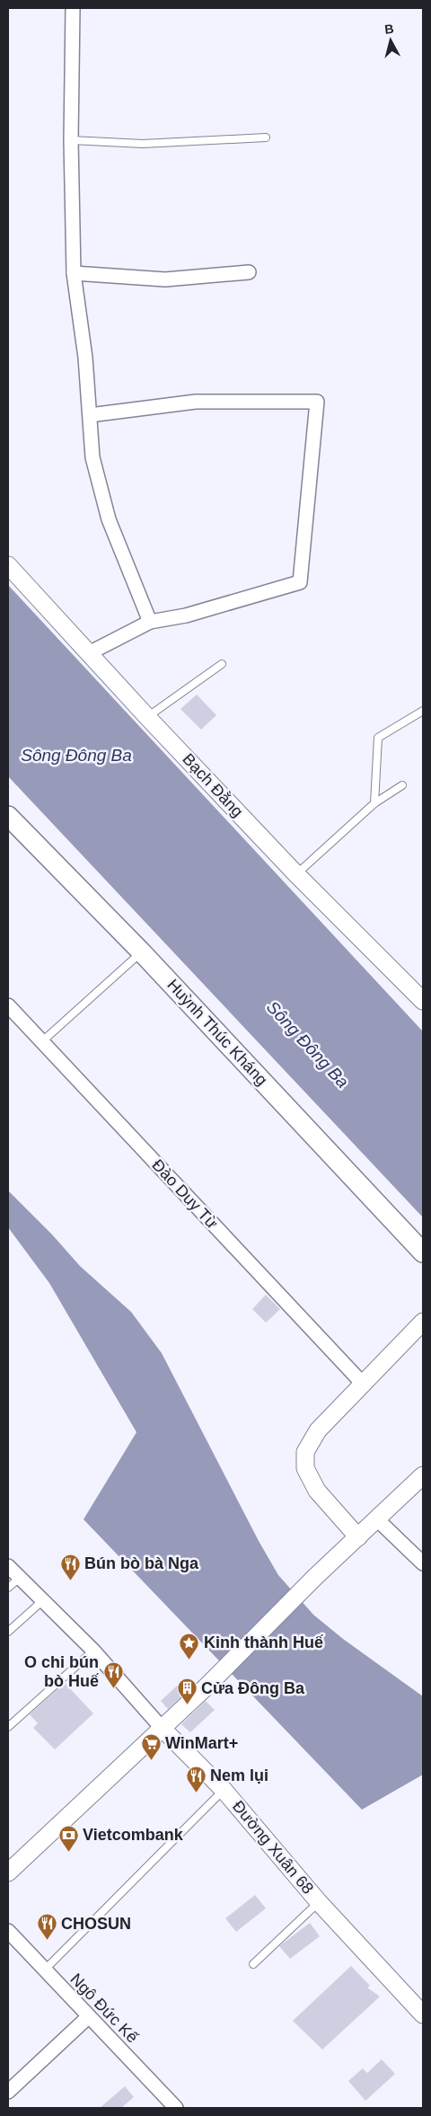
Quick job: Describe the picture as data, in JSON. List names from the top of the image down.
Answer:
{
  "streets": {
    "main road": ["Huỳnh Thúc Kháng"],
    "street": [
      "Bạch Đằng",
      "Đào Duy Từ",
      "Đường Xuân 68",
      "Ngô Đức Kế"
    ]
  },
  "water": ["Sông Đông Ba"],
  "places": {
    "restaurant": [
      "Bún bò bà Nga",
      "O chi bún bò Huế",
      "Nem lụi",
      "CHOSUN"
    ],
    "place": ["Kinh thành Huế"],
    "building": ["Cửa Đông Ba"],
    "supermarket": ["WinMart+"],
    "bank": ["Vietcombank"]
  },
  "north": "top"
}
